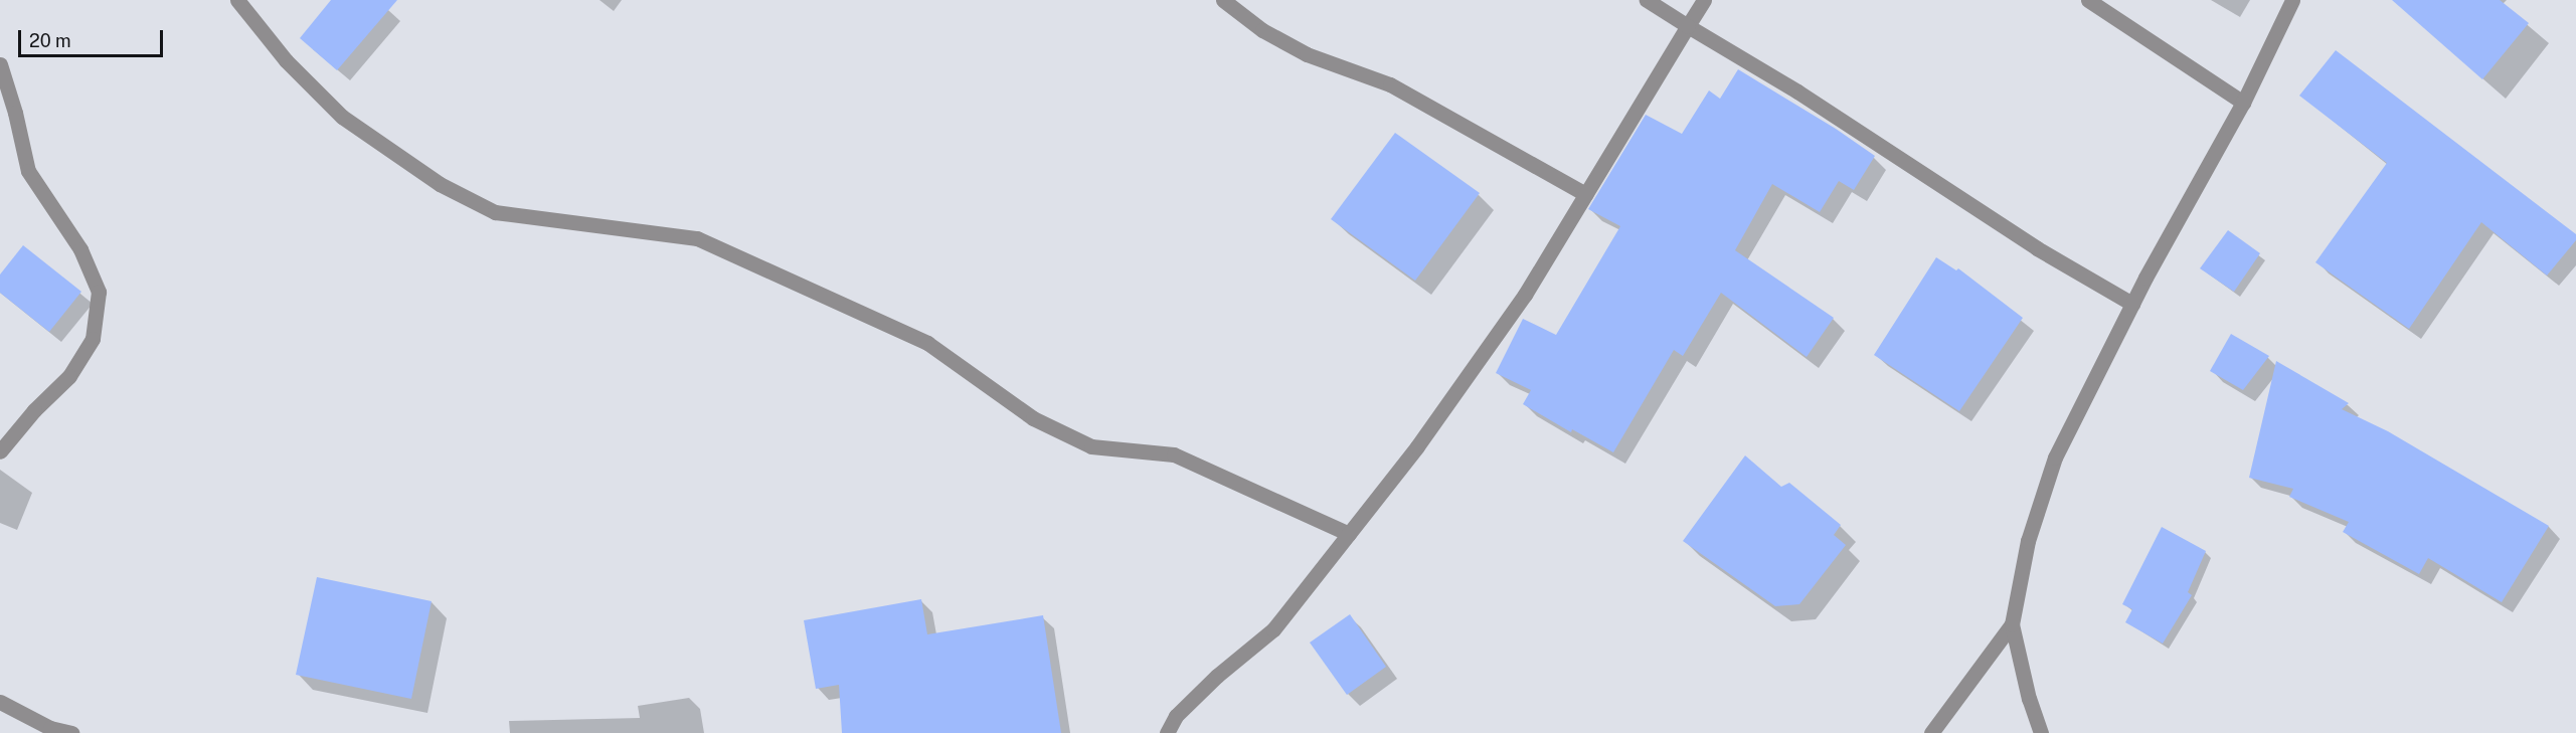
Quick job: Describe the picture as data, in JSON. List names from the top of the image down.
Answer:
{
  "scale_bar": "20 m"
}
